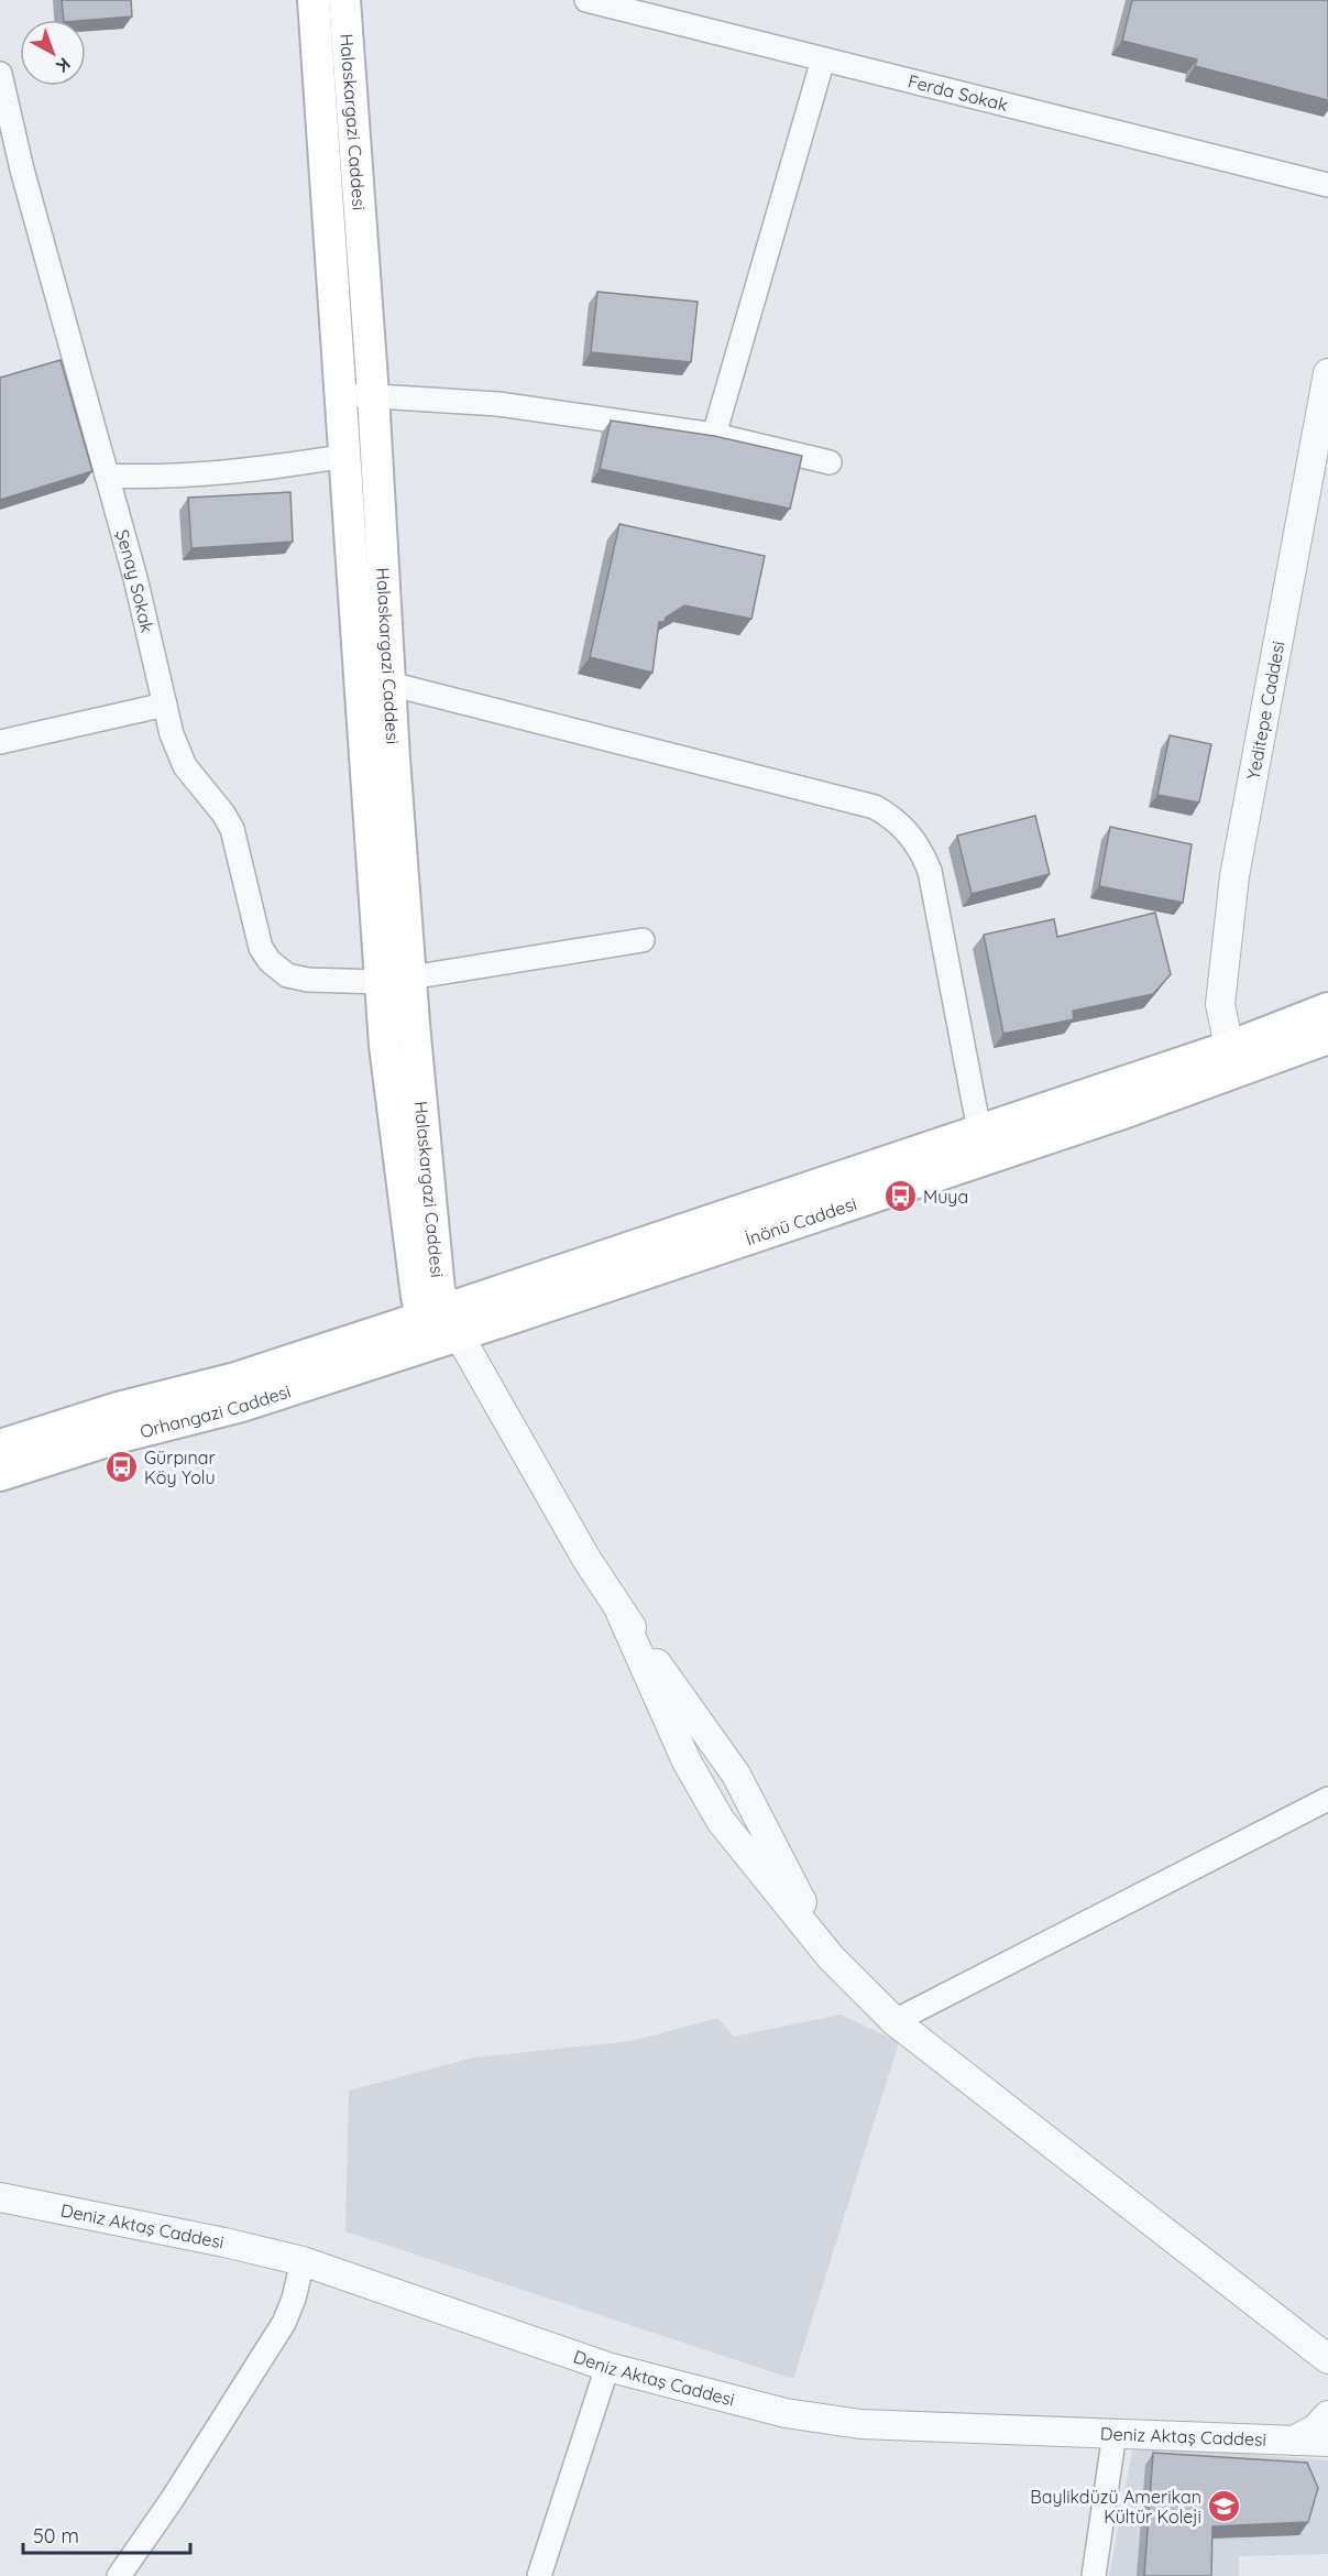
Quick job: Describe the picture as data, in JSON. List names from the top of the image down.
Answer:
{
  "streets": {
    "main road": ["Halaskargazi Caddesi", "Orhangazi Caddesi"],
    "street": [
      "Ferda Sokak",
      "Şenay Sokak",
      "Yeditepe Caddesi",
      "Deniz Aktaş Caddesi"
    ]
  },
  "places": {
    "bus stop": ["Muya", "Gürpınar Köy Yolu"],
    "school or university": ["Baylikdüzü Amerikan Kültür Koleji"]
  },
  "scale_bar": "50 m",
  "north": "bottom right"
}
